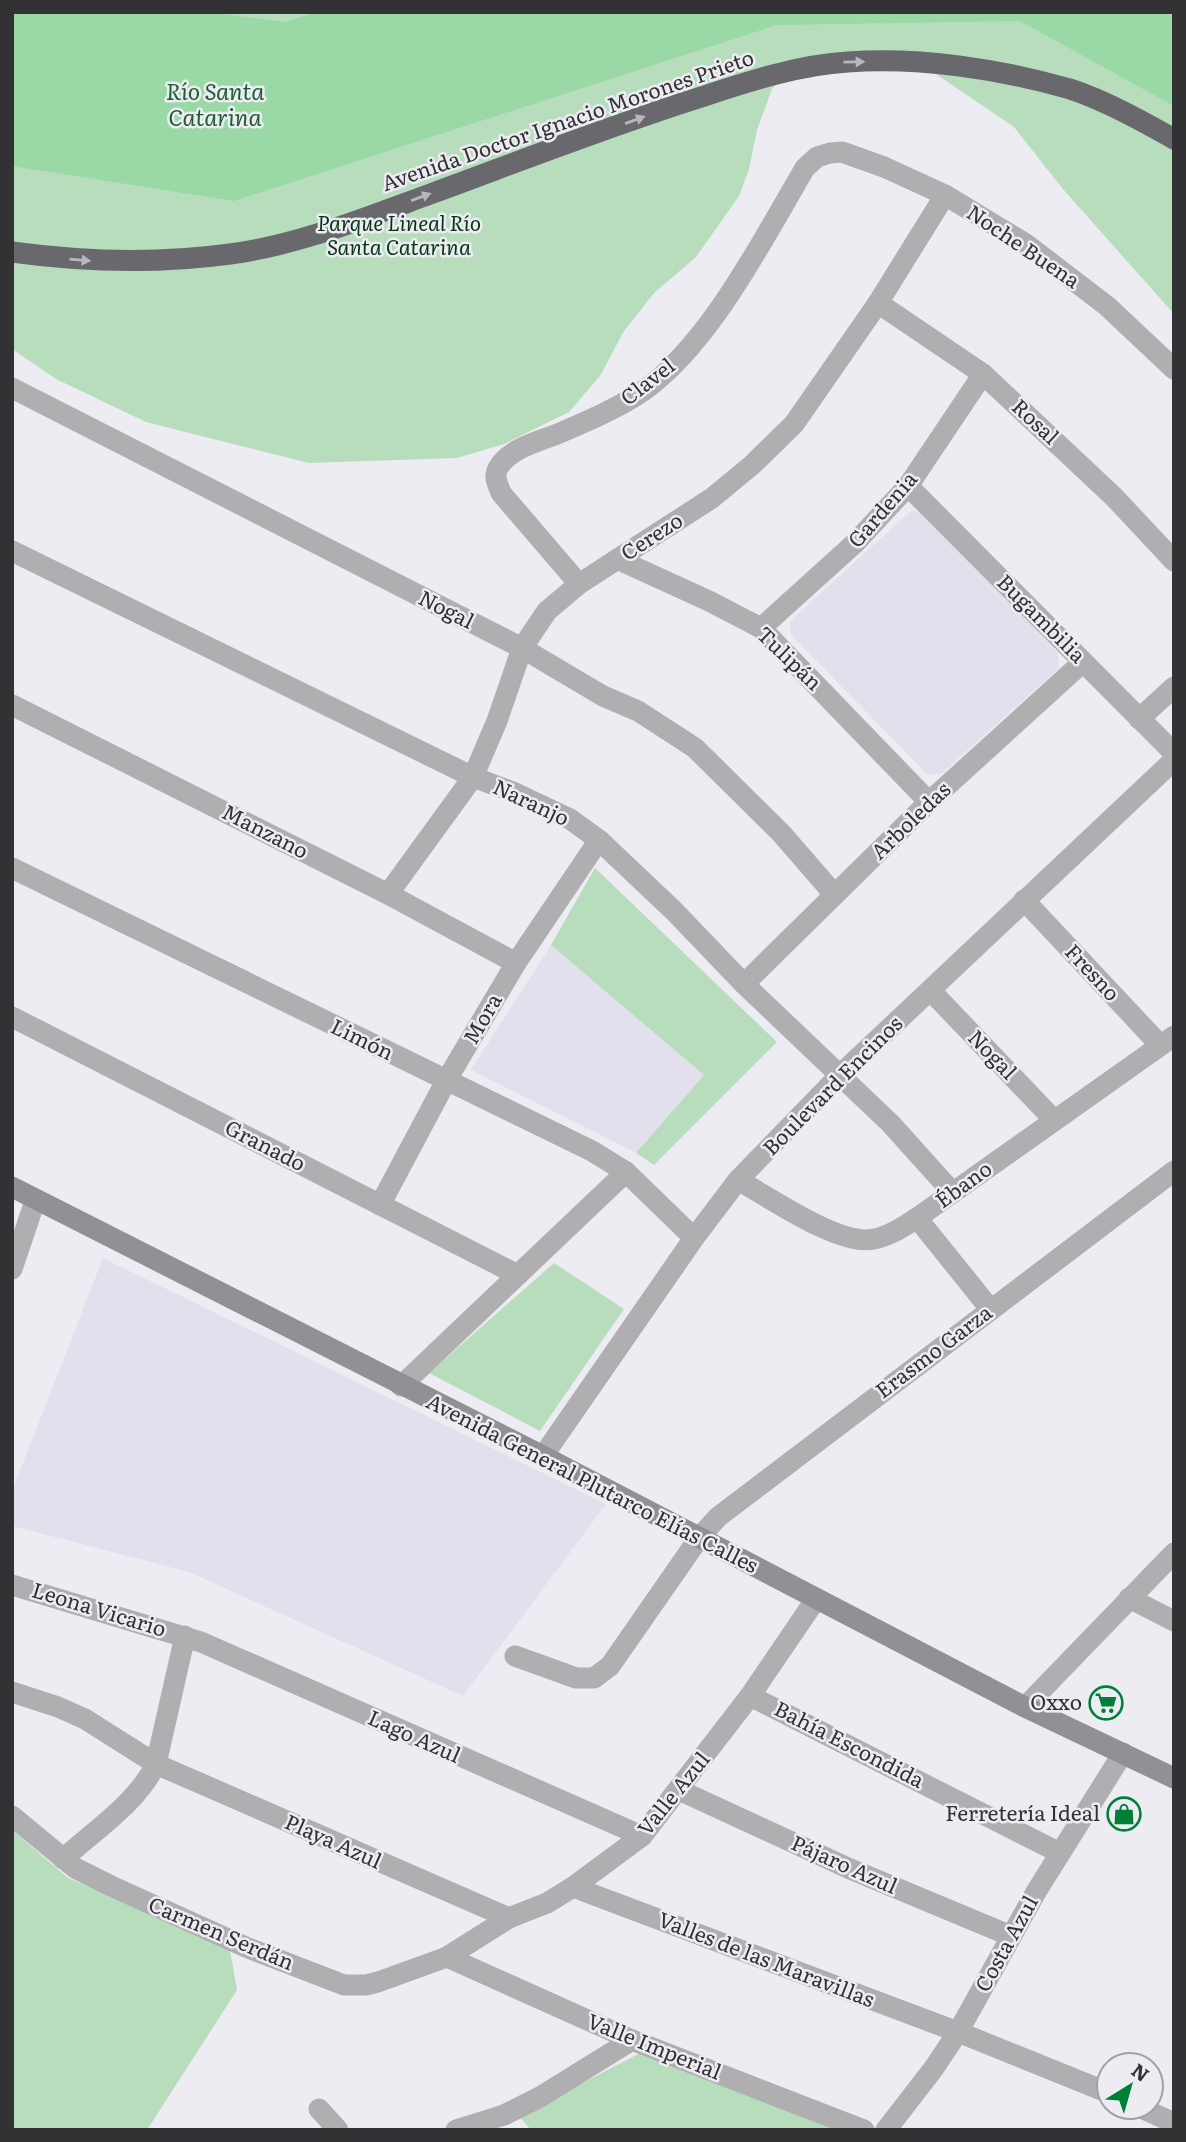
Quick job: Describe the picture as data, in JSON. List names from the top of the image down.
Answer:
{
  "streets": {
    "highway": ["Avenida Doctor Ignacio Morones Prieto"],
    "street": [
      "Noche Buena",
      "Clavel",
      "Rosal",
      "Gardenia",
      "Cerezo",
      "Nogal",
      "Bugambilia",
      "Tulipán",
      "Naranjo",
      "Arboledas",
      "Manzano",
      "Fresno",
      "Mora",
      "Limón",
      "Boulevard Encinos",
      "Granado",
      "Ébano",
      "Erasmo Garza",
      "Avenida General Plutarco Elías Calles",
      "Leona Vicario",
      "Lago Azul",
      "Bahía Escondida",
      "Valle Azul",
      "Playa Azul",
      "Pájaro Azul",
      "Carmen Serdán",
      "Costa Azul",
      "Valles de las Maravillas",
      "Valle Imperial"
    ]
  },
  "crossings": [
    ["Noche Buena", "Clavel"],
    ["Noche Buena", "Cerezo"],
    ["Clavel", "Cerezo"],
    ["Rosal", "Gardenia"],
    ["Rosal", "Cerezo"],
    ["Gardenia", "Bugambilia"],
    ["Gardenia", "Tulipán"],
    ["Cerezo", "Nogal"],
    ["Cerezo", "Tulipán"],
    ["Cerezo", "Naranjo"],
    ["Cerezo", "Manzano"],
    ["Nogal", "Arboledas"],
    ["Nogal", "Boulevard Encinos"],
    ["Nogal", "Ébano"],
    ["Bugambilia", "Arboledas"],
    ["Tulipán", "Arboledas"],
    ["Naranjo", "Arboledas"],
    ["Naranjo", "Mora"],
    ["Naranjo", "Boulevard Encinos"],
    ["Naranjo", "Ébano"],
    ["Manzano", "Mora"],
    ["Fresno", "Boulevard Encinos"],
    ["Fresno", "Ébano"],
    ["Mora", "Limón"],
    ["Mora", "Granado"],
    ["Limón", "Boulevard Encinos"],
    ["Boulevard Encinos", "Ébano"],
    ["Boulevard Encinos", "Avenida General Plutarco Elías Calles"],
    ["Erasmo Garza", "Avenida General Plutarco Elías Calles"],
    ["Avenida General Plutarco Elías Calles", "Valle Azul"],
    ["Avenida General Plutarco Elías Calles", "Costa Azul"],
    ["Leona Vicario", "Lago Azul"],
    ["Lago Azul", "Valle Azul"],
    ["Bahía Escondida", "Valle Azul"],
    ["Bahía Escondida", "Costa Azul"],
    ["Valle Azul", "Playa Azul"],
    ["Valle Azul", "Pájaro Azul"],
    ["Valle Azul", "Carmen Serdán"],
    ["Valle Azul", "Valles de las Maravillas"],
    ["Valle Azul", "Valle Imperial"],
    ["Pájaro Azul", "Costa Azul"],
    ["Carmen Serdán", "Valle Imperial"],
    ["Costa Azul", "Valles de las Maravillas"]
  ],
  "one_way": ["Avenida Doctor Ignacio Morones Prieto"],
  "water": ["Río Santa Catarina"],
  "parks": ["Parque Lineal Río Santa Catarina"],
  "places": {
    "supermarket": ["Oxxo"],
    "shop": ["Ferretería Ideal"]
  },
  "north": "top right"
}
